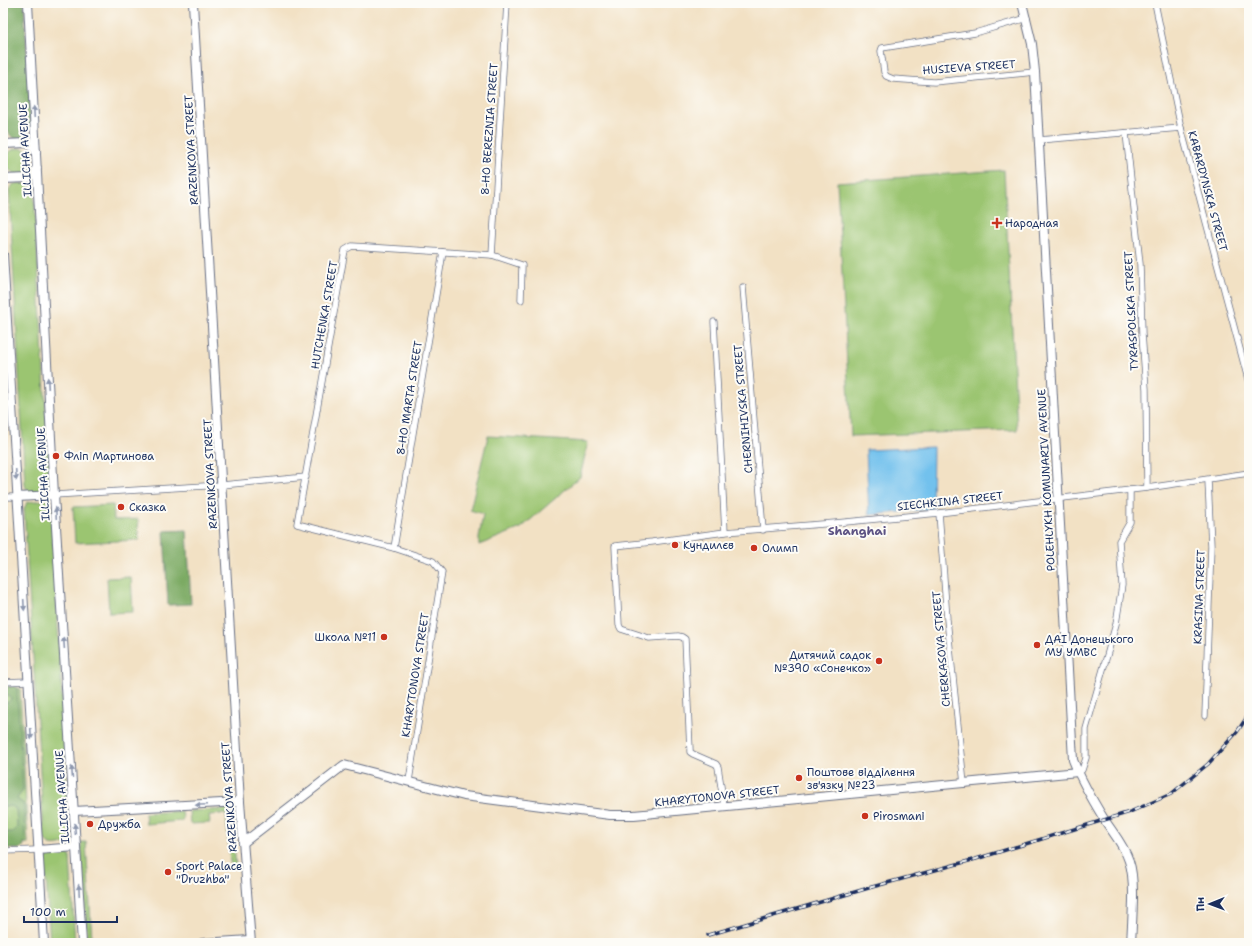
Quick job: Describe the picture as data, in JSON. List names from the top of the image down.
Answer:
{
  "streets": {
    "main road": [
      "ILLICHA AVENUE",
      "RAZENKOVA STREET",
      "POLEHLYKH KOMUNARIV AVENUE",
      "KHARYTONOVA STREET"
    ],
    "street": [
      "HUSIEVA STREET",
      "8-HO BEREZNIA STREET",
      "KABARDYNSKA STREET",
      "TYRASPOLSKA STREET",
      "HUTCHENKA STREET",
      "8-HO MARTA STREET",
      "CHERNIHIVSKA STREET",
      "SIECHKINA STREET",
      "KRASINA STREET",
      "CHERKASOVA STREET"
    ]
  },
  "crossings": [
    ["HUSIEVA STREET", "POLEHLYKH KOMUNARIV AVENUE"],
    ["8-HO BEREZNIA STREET", "HUTCHENKA STREET"],
    ["RAZENKOVA STREET", "KHARYTONOVA STREET"],
    ["TYRASPOLSKA STREET", "SIECHKINA STREET"],
    ["HUTCHENKA STREET", "8-HO MARTA STREET"],
    ["HUTCHENKA STREET", "KHARYTONOVA STREET"],
    ["8-HO MARTA STREET", "KHARYTONOVA STREET"],
    ["CHERNIHIVSKA STREET", "SIECHKINA STREET"],
    ["POLEHLYKH KOMUNARIV AVENUE", "SIECHKINA STREET"],
    ["POLEHLYKH KOMUNARIV AVENUE", "KHARYTONOVA STREET"],
    ["SIECHKINA STREET", "KRASINA STREET"],
    ["SIECHKINA STREET", "CHERKASOVA STREET"],
    ["SIECHKINA STREET", "KHARYTONOVA STREET"],
    ["CHERKASOVA STREET", "KHARYTONOVA STREET"]
  ],
  "districts": ["Shanghai"],
  "places": {
    "health": ["Народная"],
    "other": [
      "Фліп Мартинова",
      "Сказка",
      "Кундилєв",
      "Олимп",
      "Школа №11",
      "ДАІ Донецького МУ УМВС",
      "Дитячий садок №390 «Сонечко»",
      "Поштове відділення зв'язку №23",
      "Pirosmani",
      "Дружба",
      "Sport Palace \"Druzhba\""
    ]
  },
  "scale_bar": "100 m",
  "north": "left"
}
